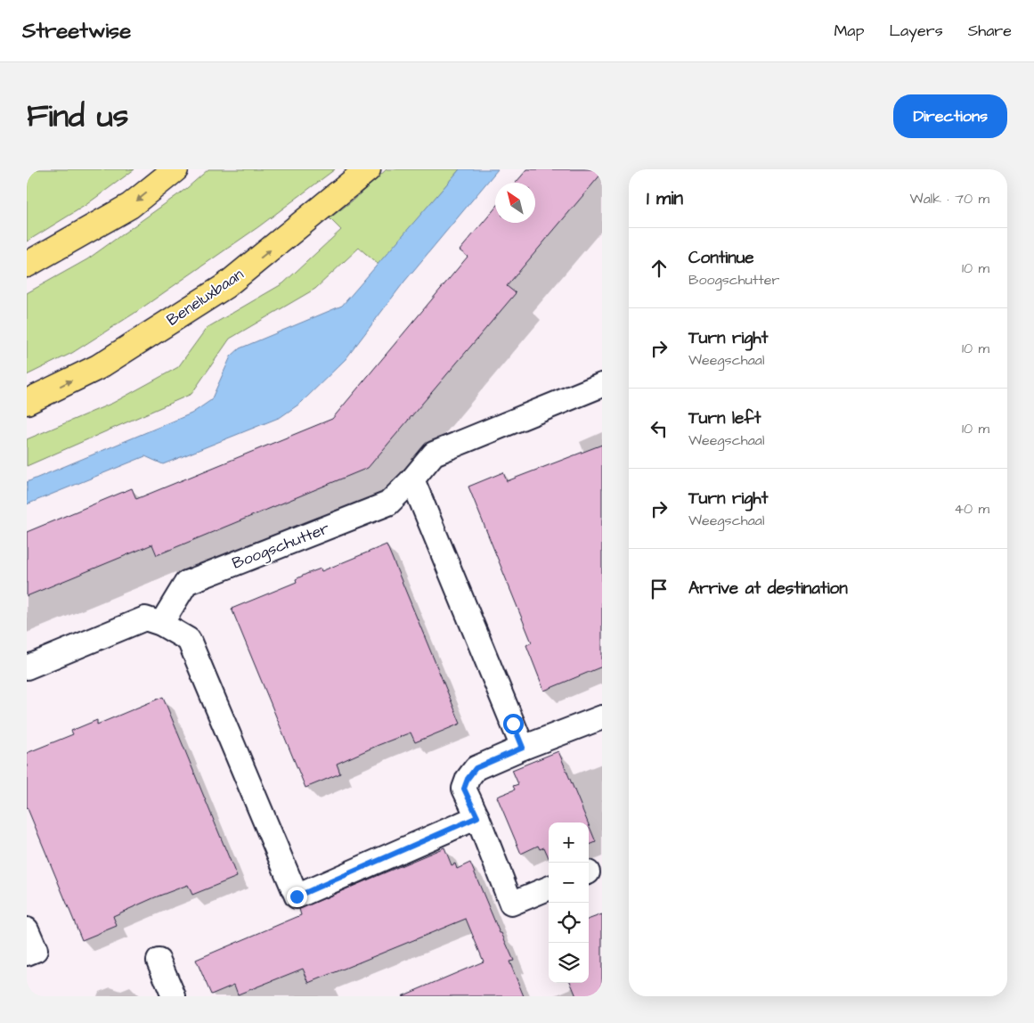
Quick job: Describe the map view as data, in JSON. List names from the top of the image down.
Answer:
{
  "streets": {
    "main road": ["Beneluxbaan"],
    "street": ["Boogschutter"]
  },
  "north": "top left",
  "page": {
    "header": "Streetwise",
    "nav": ["Map", "Layers", "Share"],
    "title": "Find us",
    "buttons": "Directions",
    "heading": ["1 min", "Walk · 70 m"],
    "list": [
      ["Continue", "Boogschutter", "10 m"],
      ["Turn right", "Weegschaal", "10 m"],
      ["Turn left", "Weegschaal", "10 m"],
      ["Turn right", "Weegschaal", "40 m"],
      "Arrive at destination"
    ],
    "map_buttons": ["+", "−"]
  }
}
